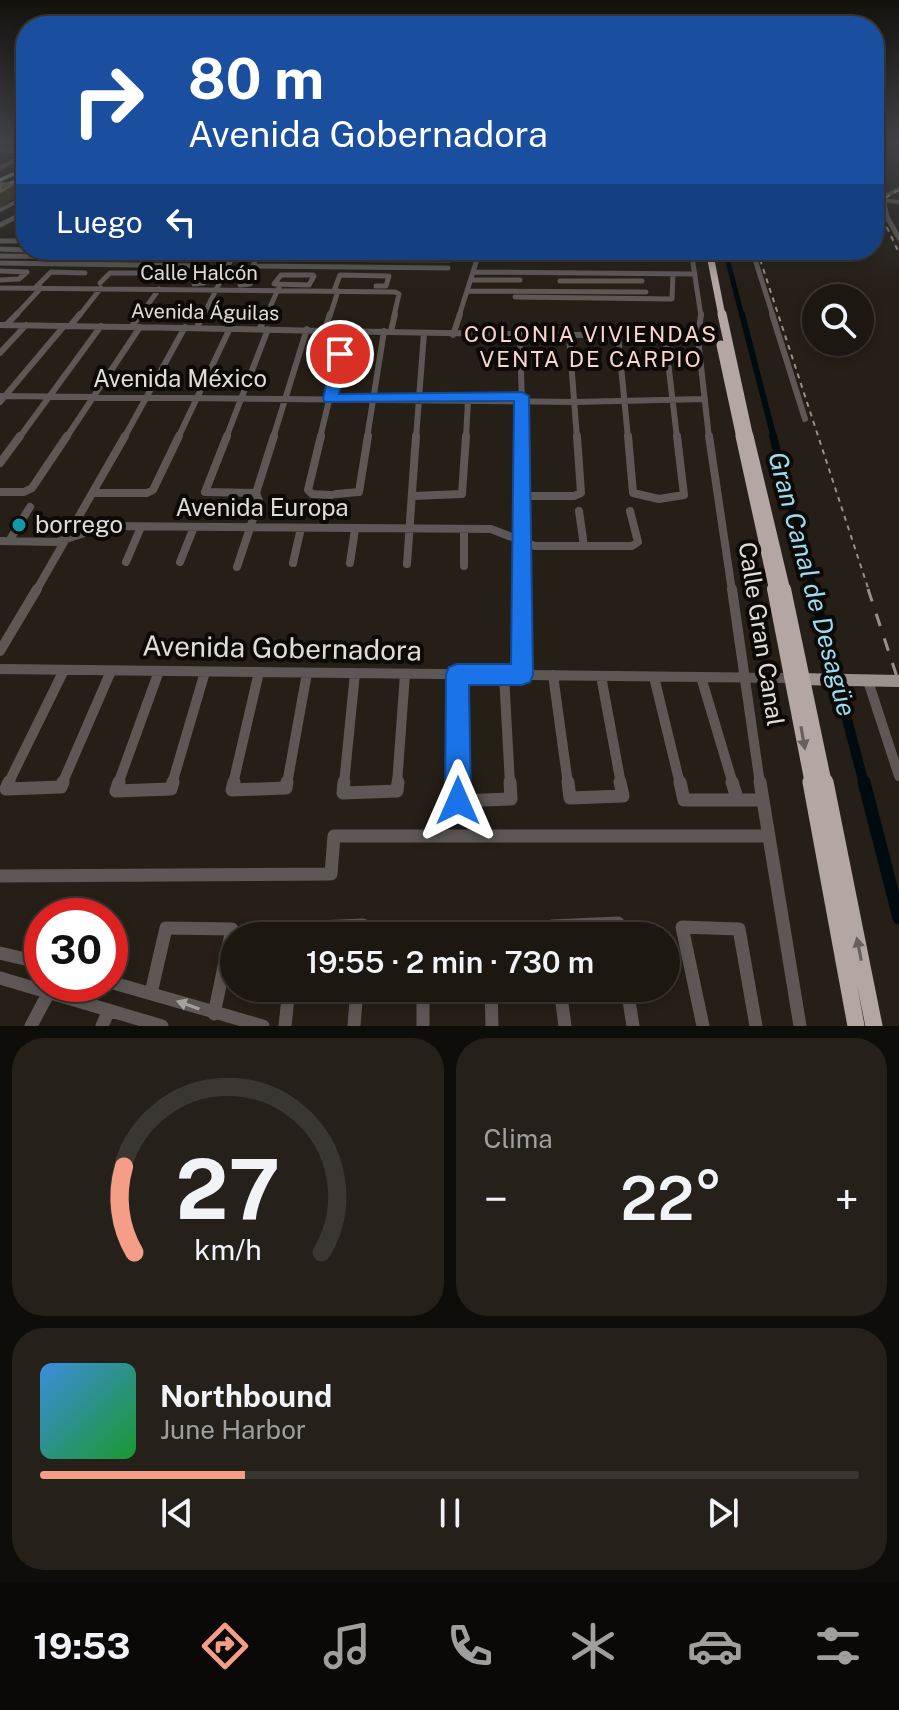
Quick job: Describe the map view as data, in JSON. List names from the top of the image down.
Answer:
{
  "streets": {
    "main road": ["Avenida Gobernadora"],
    "street": [
      "Calle Halcón",
      "Avenida Águilas",
      "Avenida México",
      "Avenida Europa",
      "Calle Gran Canal"
    ]
  },
  "crossings": [
    ["Calle Halcón", "Avenida Águilas"],
    ["Avenida Águilas", "Calle Gran Canal"],
    ["Avenida México", "Calle Gran Canal"],
    ["Calle Gran Canal", "Avenida Gobernadora"]
  ],
  "districts": ["COLONIA VIVIENDAS VENTA DE CARPIO"],
  "water": ["Gran Canal de Desagüe"],
  "places": ["borrego"],
  "page": {
    "turn": ["80 m", "Avenida Gobernadora"],
    "then": "Luego",
    "limit": "30",
    "trip": "19:55 · 2 min · 730 m",
    "tile": "Clima",
    "heat": ["−", "22°", "+"],
    "song": ["Northbound", "June Harbor"],
    "tabs": "19:53",
    "gauge": ["27", "km/h"]
  }
}
